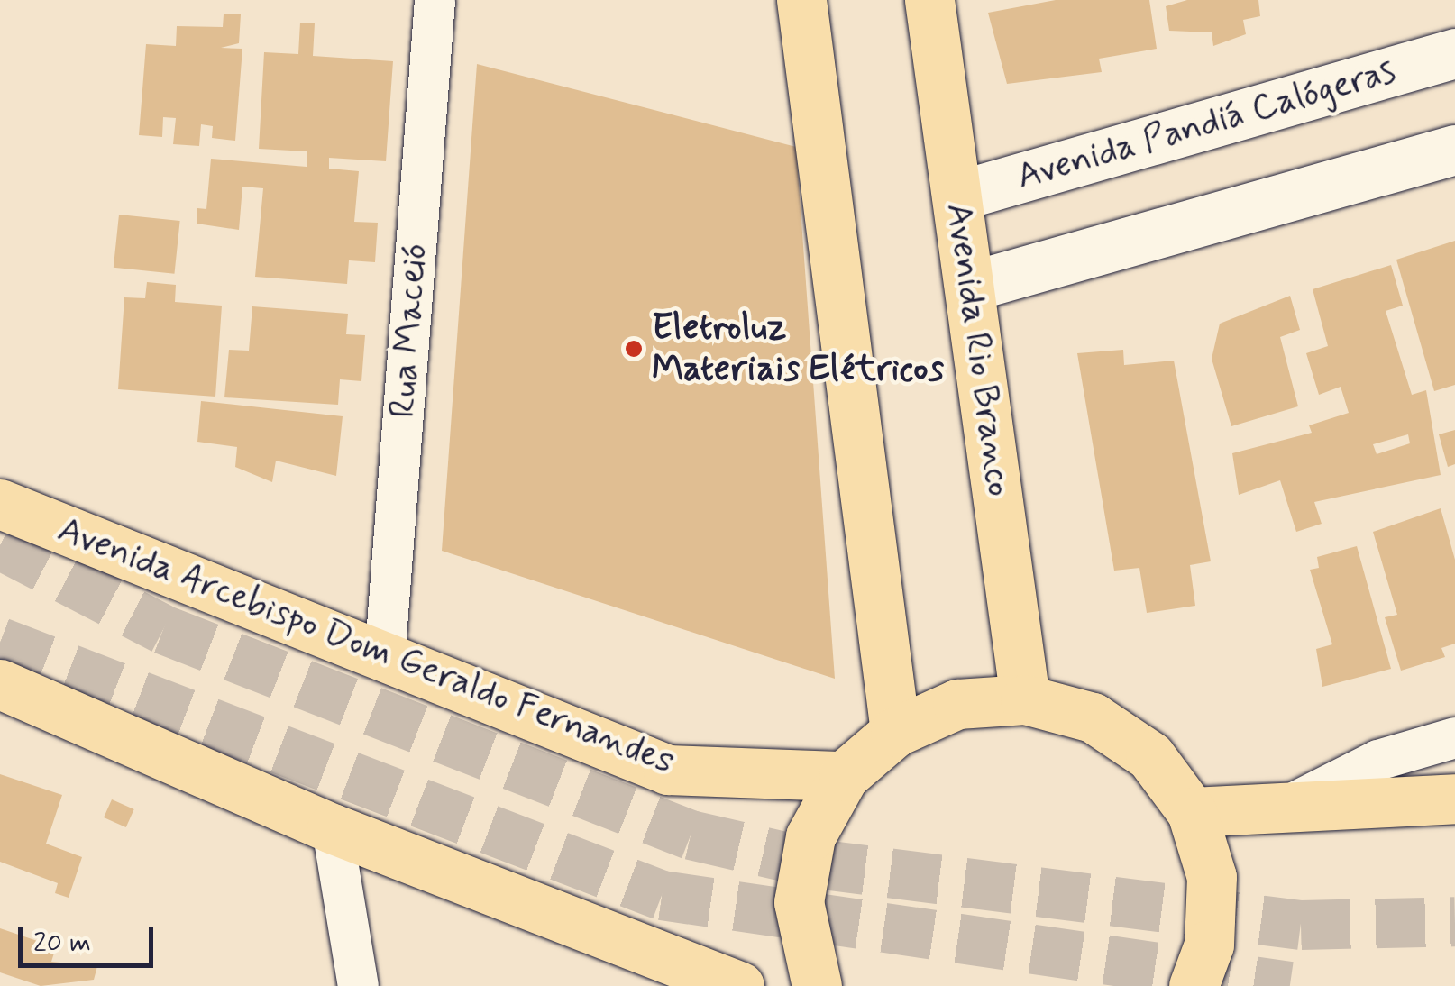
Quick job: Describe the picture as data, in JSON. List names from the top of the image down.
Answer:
{
  "streets": {
    "main road": ["Avenida Rio Branco", "Avenida Arcebispo Dom Geraldo Fernandes"],
    "street": ["Avenida Pandiá Calógeras", "Rua Maceió"]
  },
  "crossings": [
    ["Avenida Pandiá Calógeras", "Avenida Rio Branco"],
    ["Rua Maceió", "Avenida Arcebispo Dom Geraldo Fernandes"]
  ],
  "places": ["Eletroluz Materiais Elétricos"],
  "scale_bar": "20 m"
}
